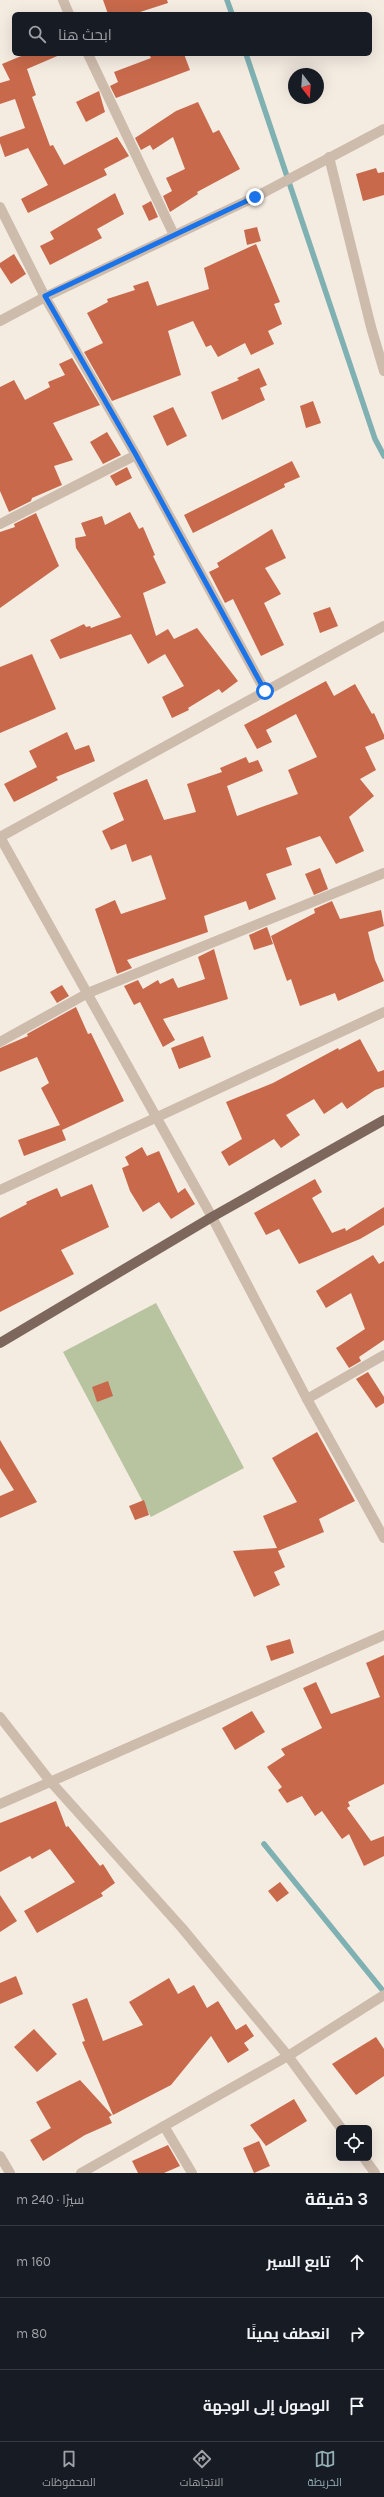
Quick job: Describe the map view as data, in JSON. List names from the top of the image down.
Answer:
{
  "north": "bottom",
  "page": {
    "search": "ابحث هنا",
    "heading": ["3 دقيقة", "سيرًا · 240 m"],
    "list": [
      ["تابع السير", "160 m"],
      ["انعطف يمينًا", "80 m"],
      "الوصول إلى الوجهة"
    ],
    "nav": ["الخريطة", "الاتجاهات", "المحفوظات"]
  }
}
